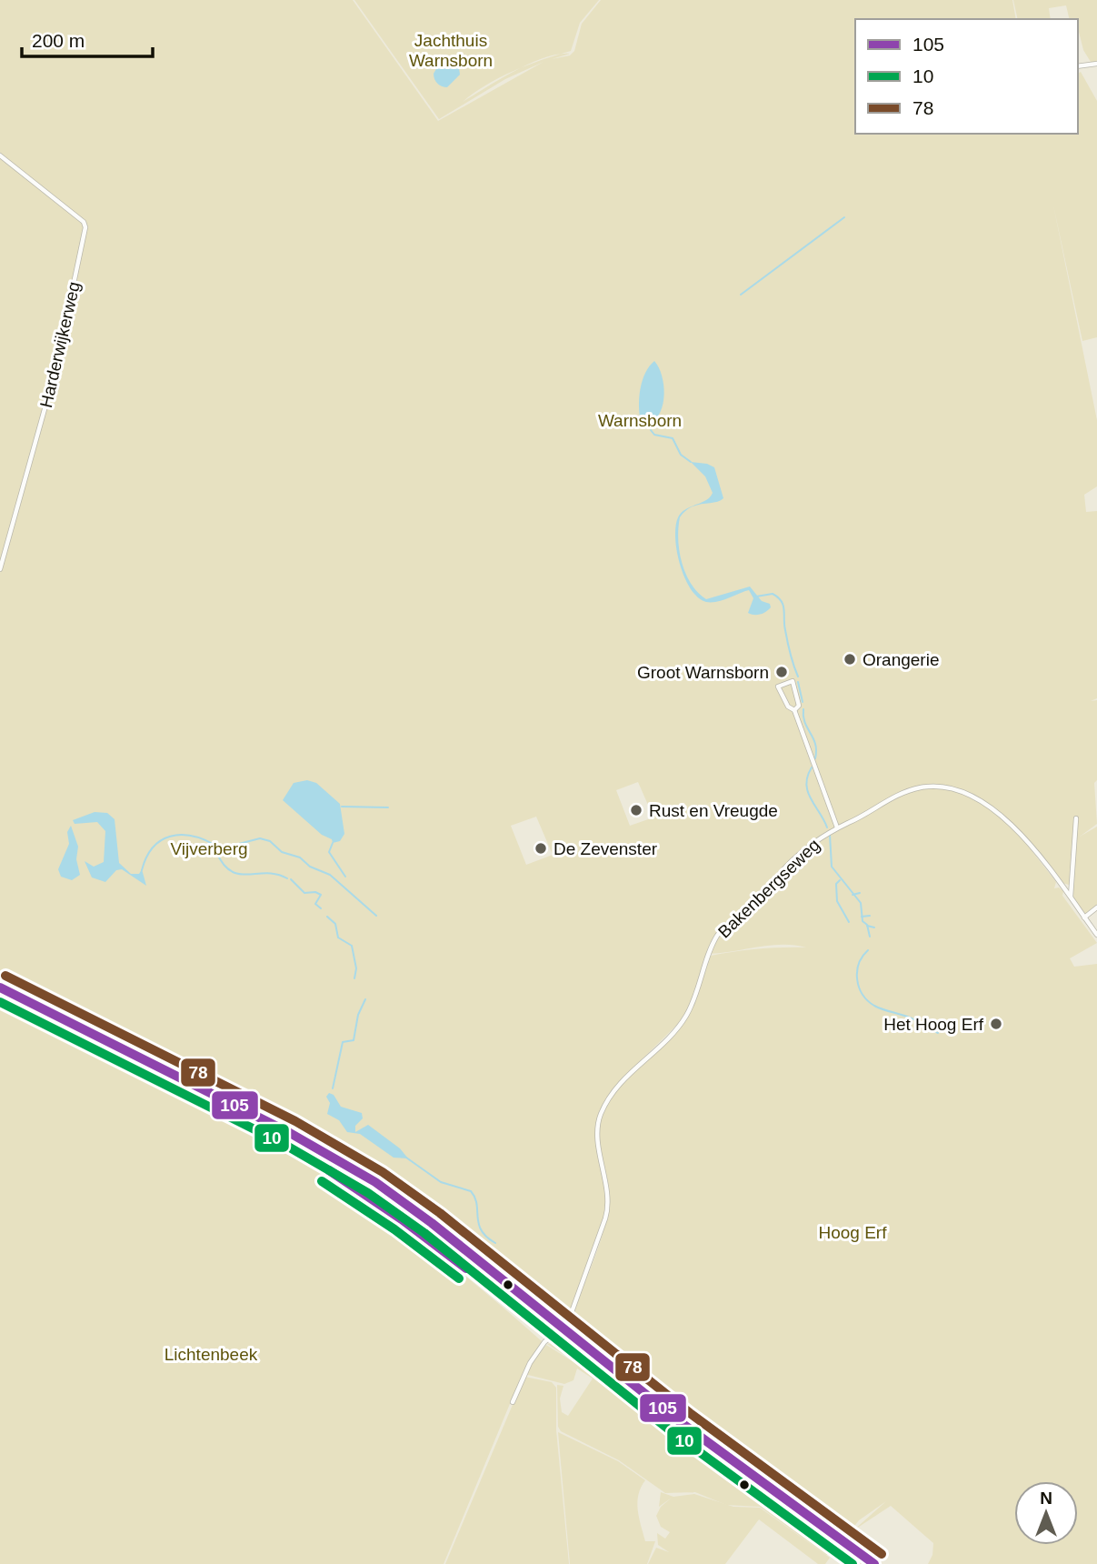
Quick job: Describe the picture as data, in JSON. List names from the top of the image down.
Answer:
{
  "streets": {
    "street": ["Harderwijkerweg", "Bakenbergseweg"]
  },
  "parks": [
    "Jachthuis Warnsborn",
    "Warnsborn",
    "Vijverberg",
    "Hoog Erf",
    "Lichtenbeek"
  ],
  "places": [
    "Orangerie",
    "Groot Warnsborn",
    "Rust en Vreugde",
    "De Zevenster",
    "Het Hoog Erf"
  ],
  "lines": ["transit line 78", "transit line 105", "transit line 10"],
  "legend": ["105", "10", "78"],
  "scale_bar": "200 m",
  "north": "top"
}
